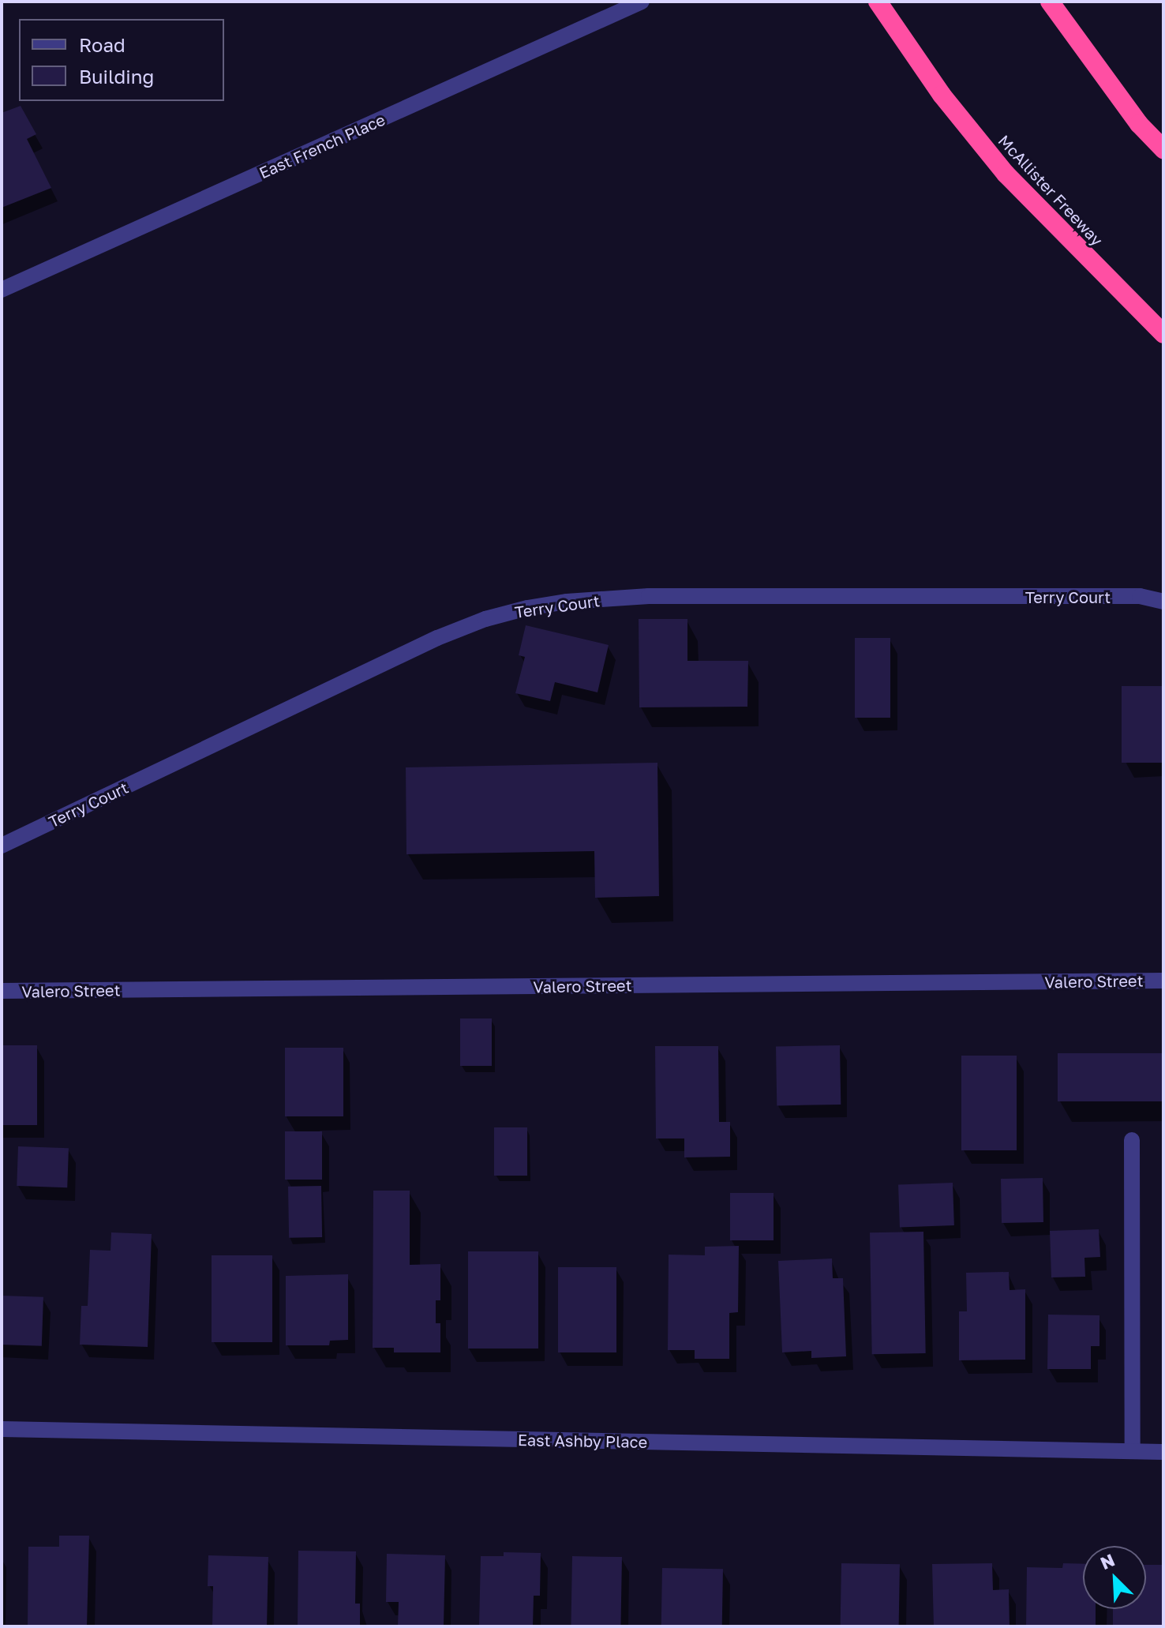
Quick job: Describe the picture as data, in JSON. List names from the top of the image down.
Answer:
{
  "streets": {
    "highway": ["McAllister Freeway"],
    "street": [
      "East French Place",
      "Terry Court",
      "Valero Street",
      "East Ashby Place"
    ]
  },
  "legend": ["Road", "Building"],
  "north": "top left"
}
